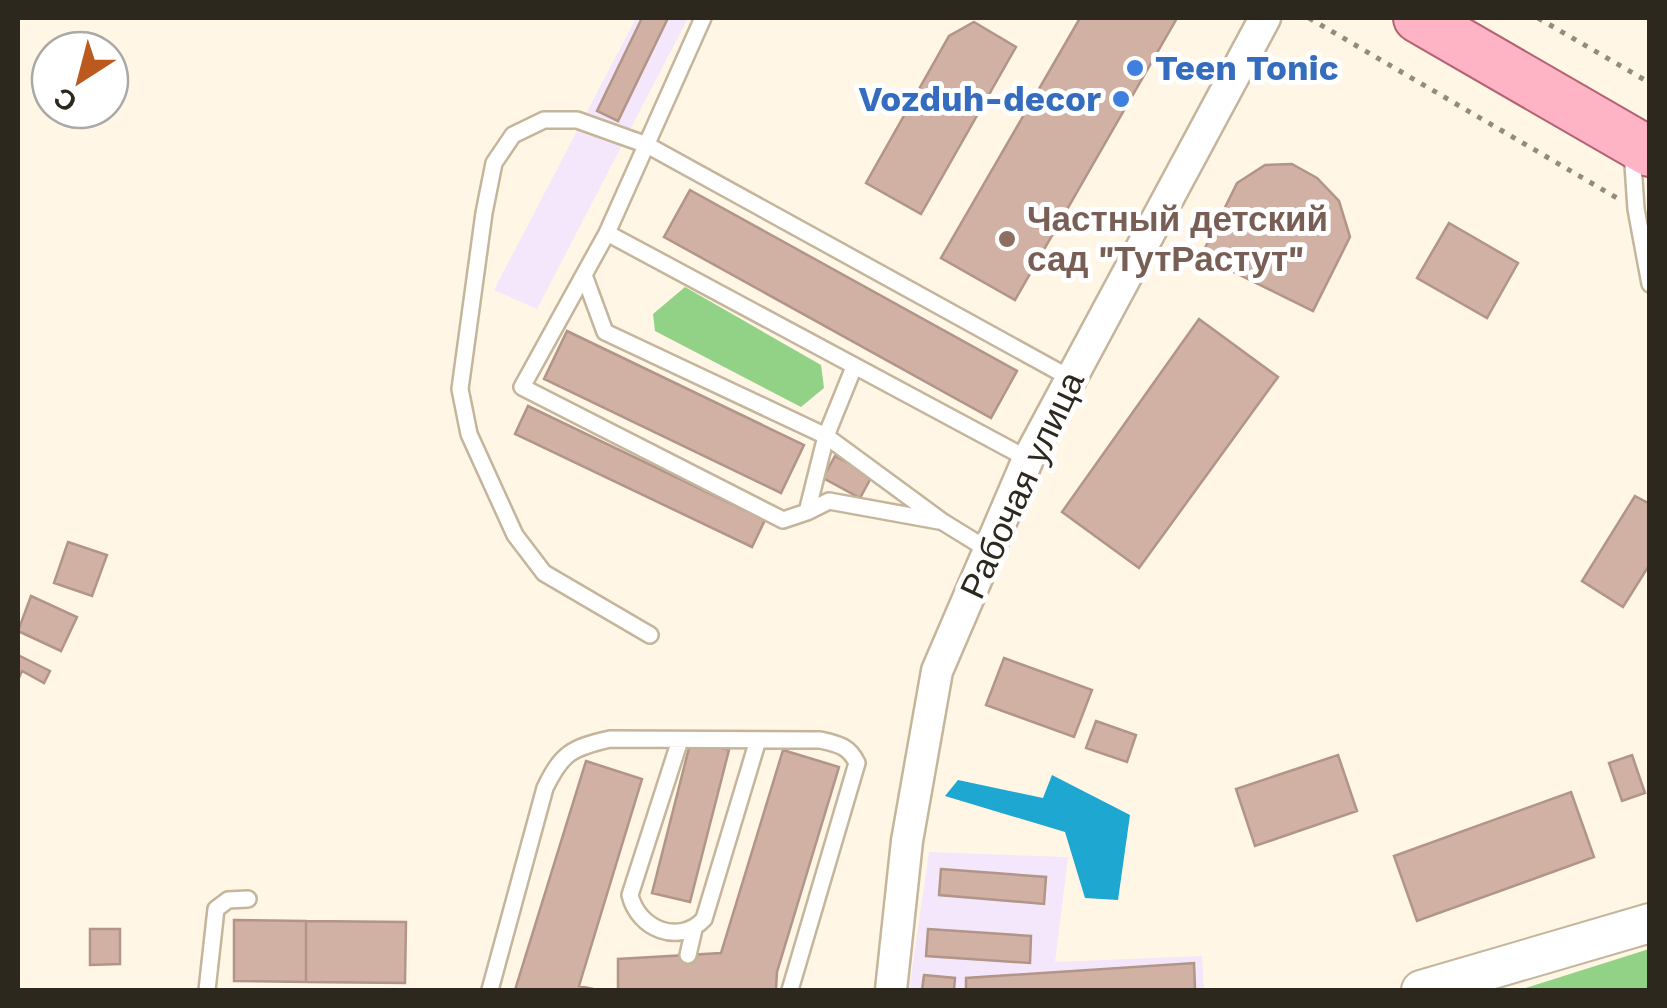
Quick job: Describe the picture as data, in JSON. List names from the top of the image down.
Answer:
{
  "streets": {
    "street": ["Рабочая улица"]
  },
  "places": ["Teen Tonic", "Vozduh-decor", "Частный детский сад \"ТутРастут\""],
  "north": "bottom left"
}
